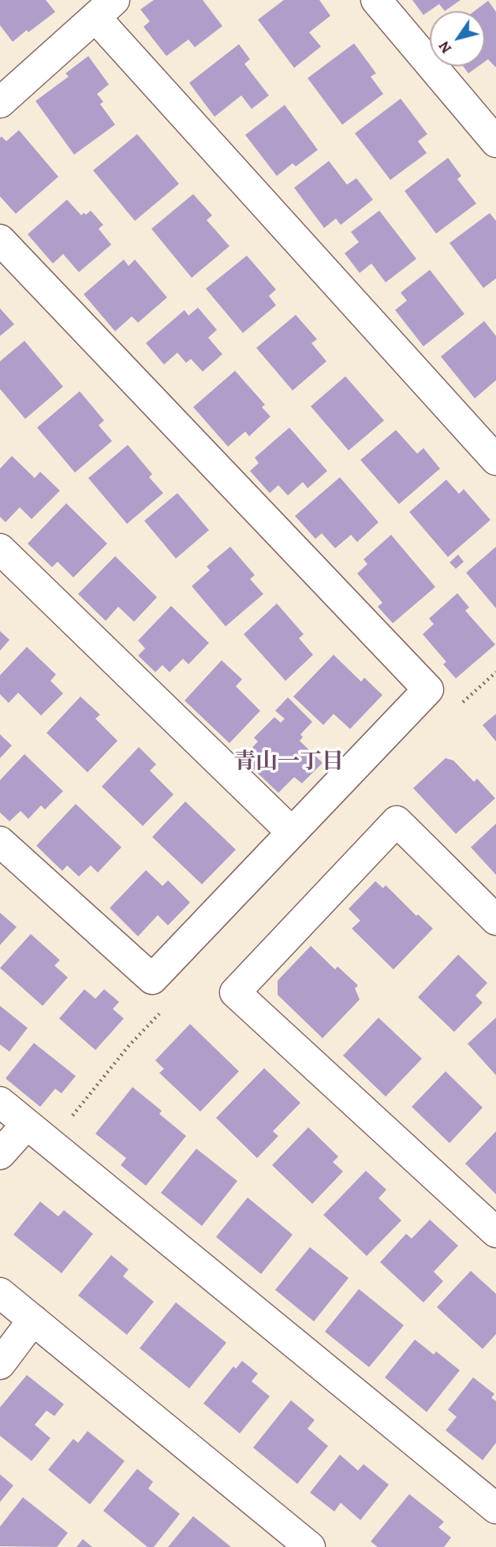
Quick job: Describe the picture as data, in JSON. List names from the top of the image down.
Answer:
{
  "districts": ["青山一丁目"],
  "north": "bottom left"
}
